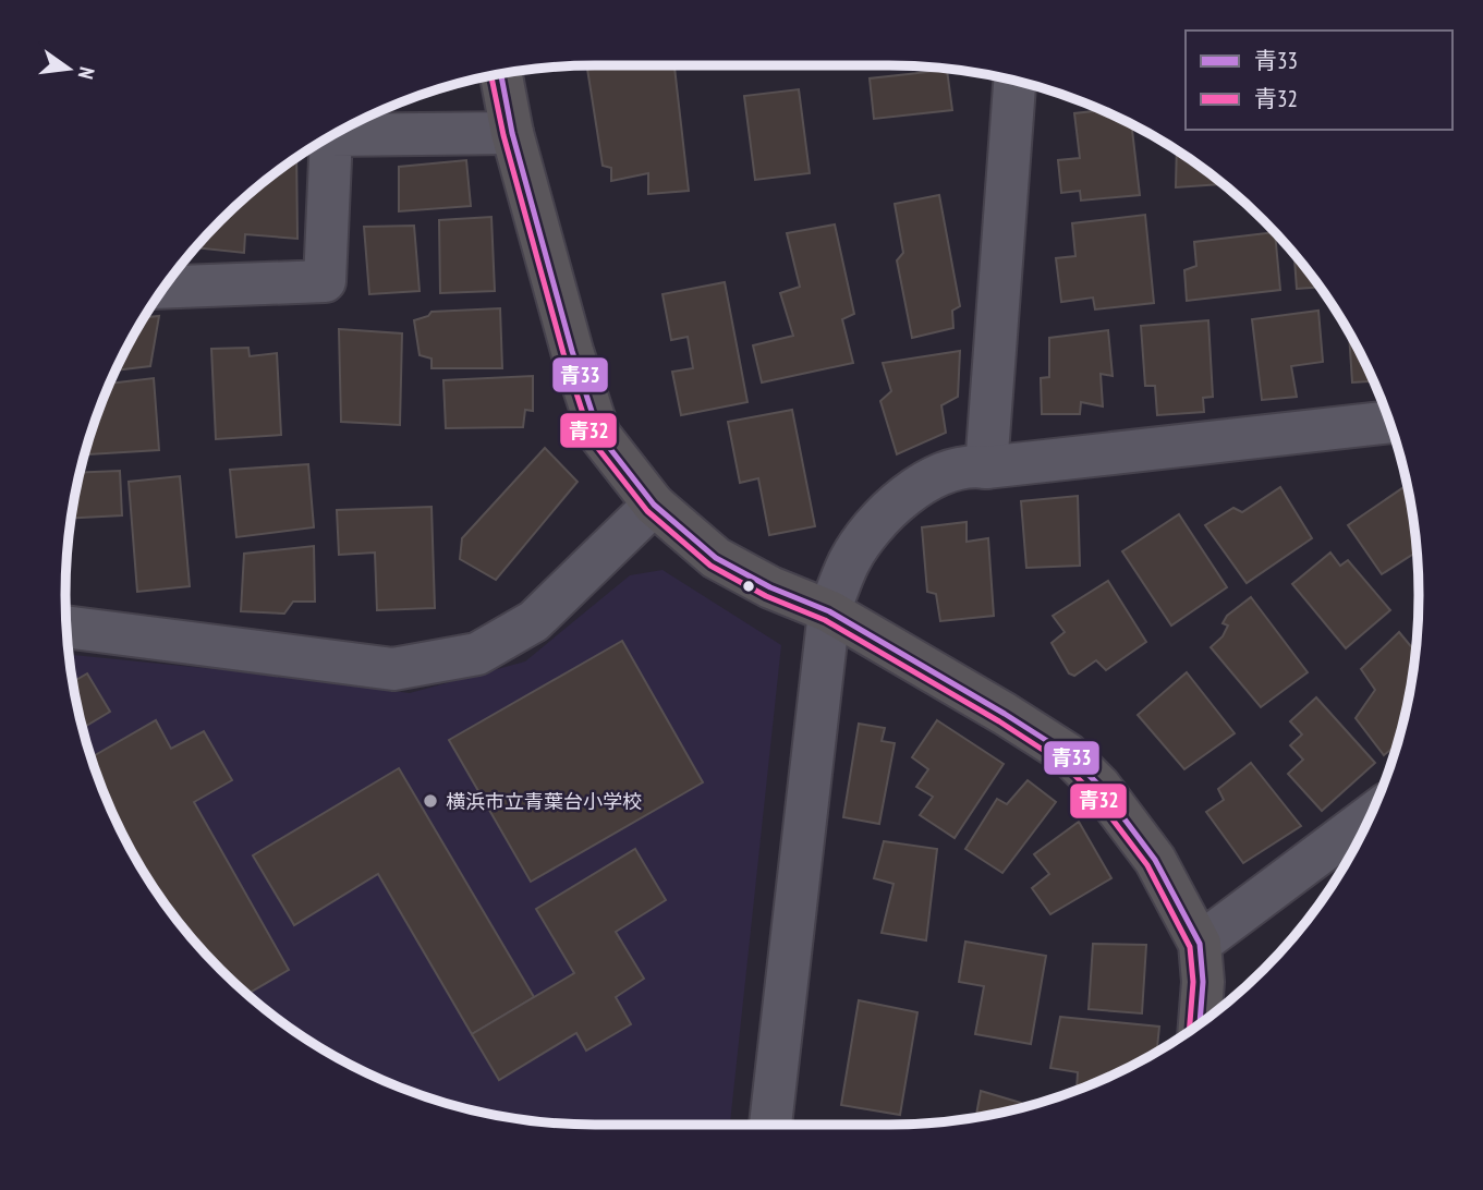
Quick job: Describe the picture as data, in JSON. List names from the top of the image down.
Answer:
{
  "places": ["横浜市立青葉台小学校"],
  "lines": ["transit line 青33", "transit line 青32"],
  "legend": ["青33", "青32"],
  "north": "right"
}
